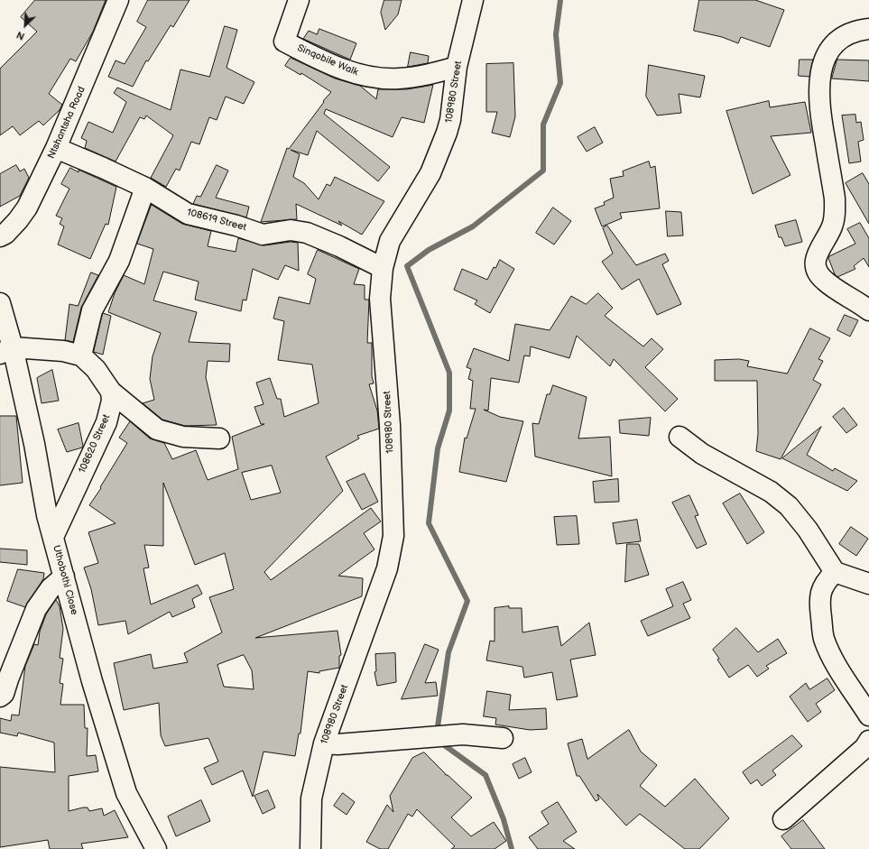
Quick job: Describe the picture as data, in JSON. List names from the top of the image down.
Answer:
{
  "streets": {
    "street": [
      "Sinqobile Walk",
      "108980 Street",
      "Ntshantsha Road",
      "108619 Street",
      "108620 Street",
      "Uthobothi Close"
    ]
  },
  "crossings": [
    ["Sinqobile Walk", "108980 Street"],
    ["108980 Street", "108619 Street"],
    ["Ntshantsha Road", "108619 Street"],
    ["108620 Street", "Uthobothi Close"]
  ],
  "north": "bottom left"
}
